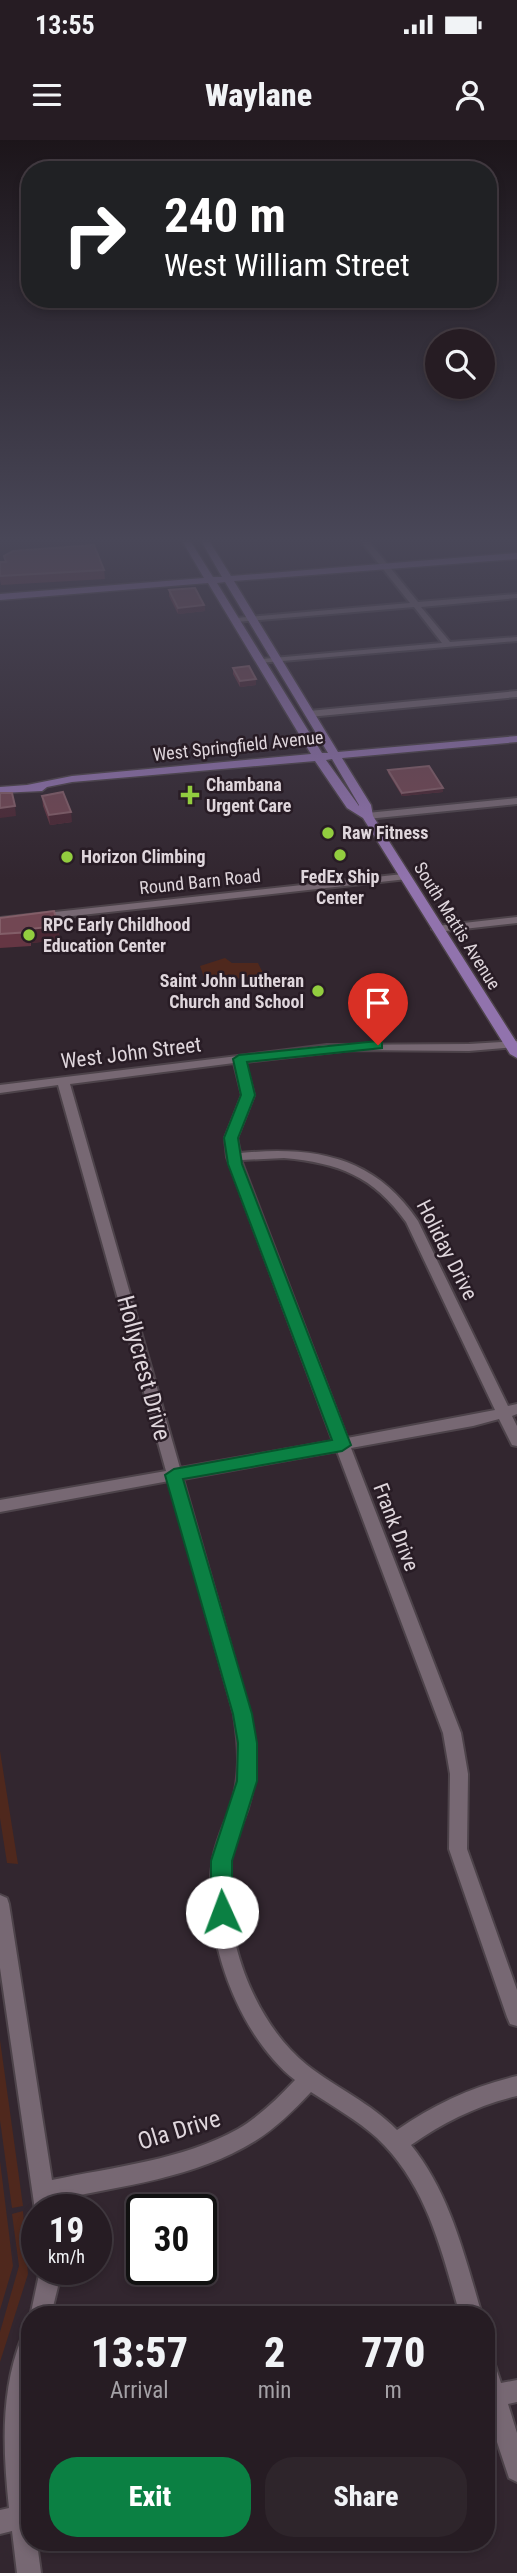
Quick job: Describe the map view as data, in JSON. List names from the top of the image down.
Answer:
{
  "streets": {
    "main road": ["West Springfield Avenue", "South Mattis Avenue"],
    "street": [
      "Round Barn Road",
      "West John Street",
      "Holiday Drive",
      "Hollycrest Drive",
      "Frank Drive",
      "Ola Drive"
    ]
  },
  "crossings": [
    ["West Springfield Avenue", "South Mattis Avenue"],
    ["Round Barn Road", "South Mattis Avenue"],
    ["South Mattis Avenue", "West John Street"],
    ["West John Street", "Hollycrest Drive"],
    ["West John Street", "Frank Drive"],
    ["Holiday Drive", "Frank Drive"],
    ["Hollycrest Drive", "Ola Drive"]
  ],
  "places": {
    "health": ["Chambana Urgent Care"],
    "other": [
      "Raw Fitness",
      "FedEx Ship Center",
      "Horizon Climbing",
      "RPC Early Childhood Education Center",
      "Saint John Lutheran Church and School"
    ]
  },
  "page": {
    "status": "13:55",
    "header": "Waylane",
    "turn": ["240 m", "West William Street"],
    "speed": "19 km/h",
    "limit": "30",
    "eta": [
      "13:57",
      "Arrival",
      "2",
      "min",
      "770",
      "m"
    ],
    "buttons": ["Exit", "Share"]
  }
}
